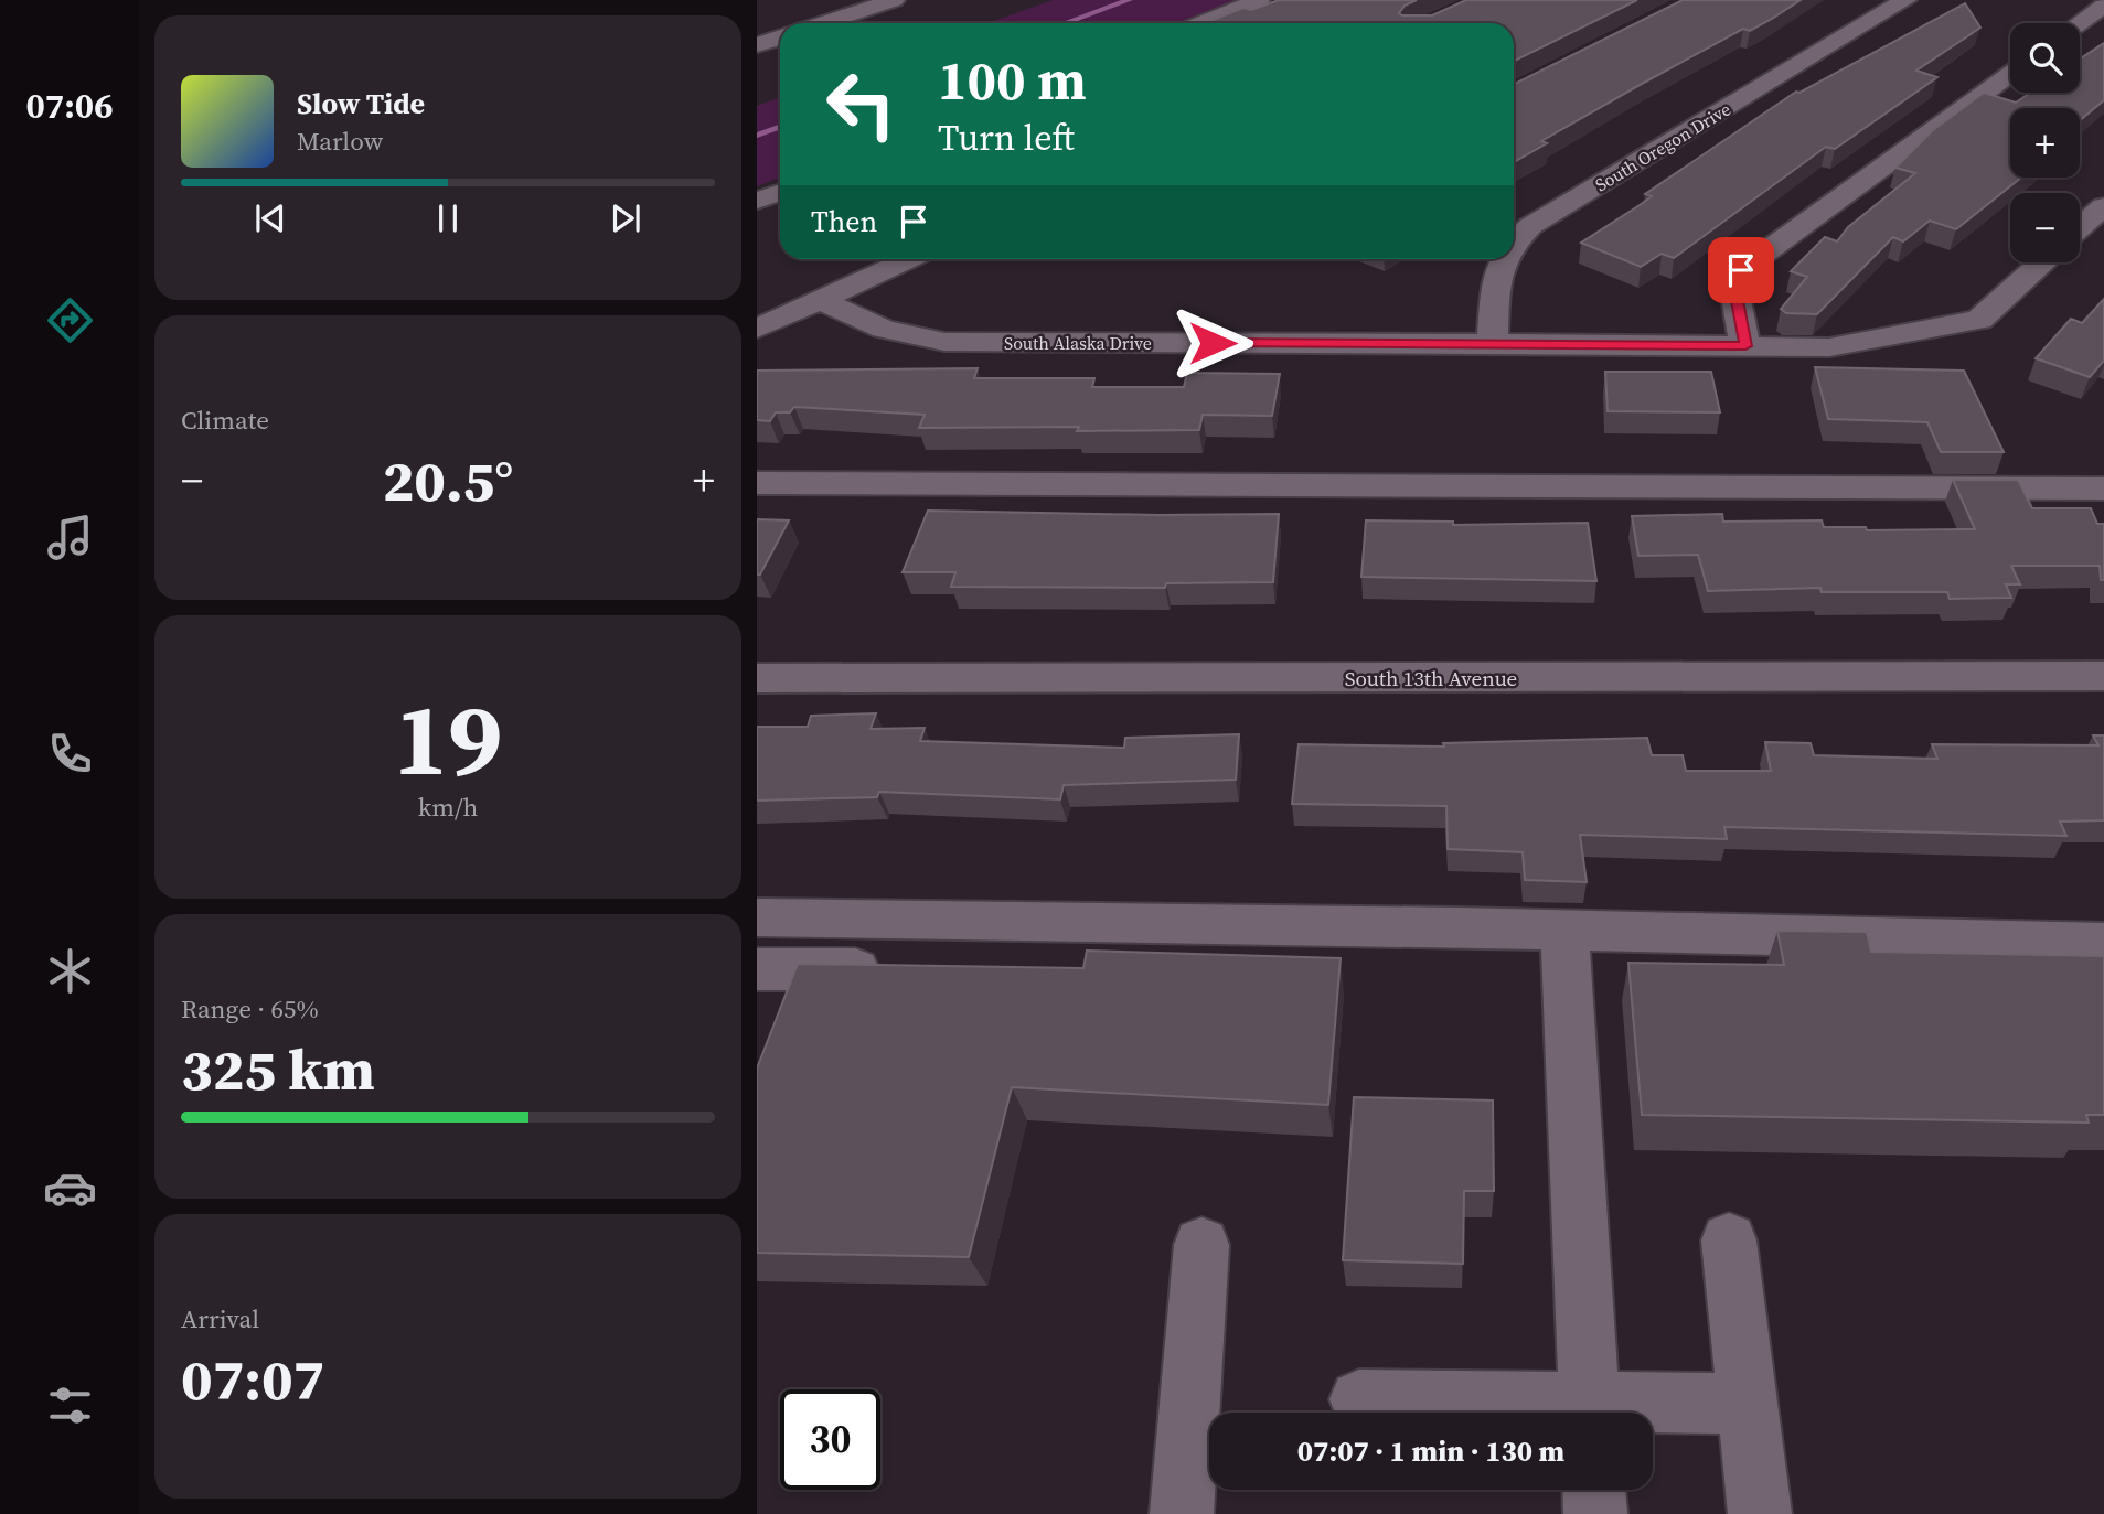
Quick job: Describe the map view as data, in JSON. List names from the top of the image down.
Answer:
{
  "streets": {
    "street": ["South Oregon Drive", "South Alaska Drive", "South 13th Avenue"]
  },
  "crossings": [
    ["South Oregon Drive", "South Alaska Drive"]
  ],
  "page": {
    "tabs": "07:06",
    "map_buttons": ["+", "−"],
    "turn": ["100 m", "Turn left"],
    "song": ["Slow Tide", "Marlow"],
    "then": "Then",
    "tile": [
      "Climate",
      ["19", "km/h"],
      ["Range · 65%", "325 km"],
      ["Arrival", "07:07"]
    ],
    "heat": ["−", "20.5°", "+"],
    "limit": "30",
    "trip": "07:07 · 1 min · 130 m"
  }
}
